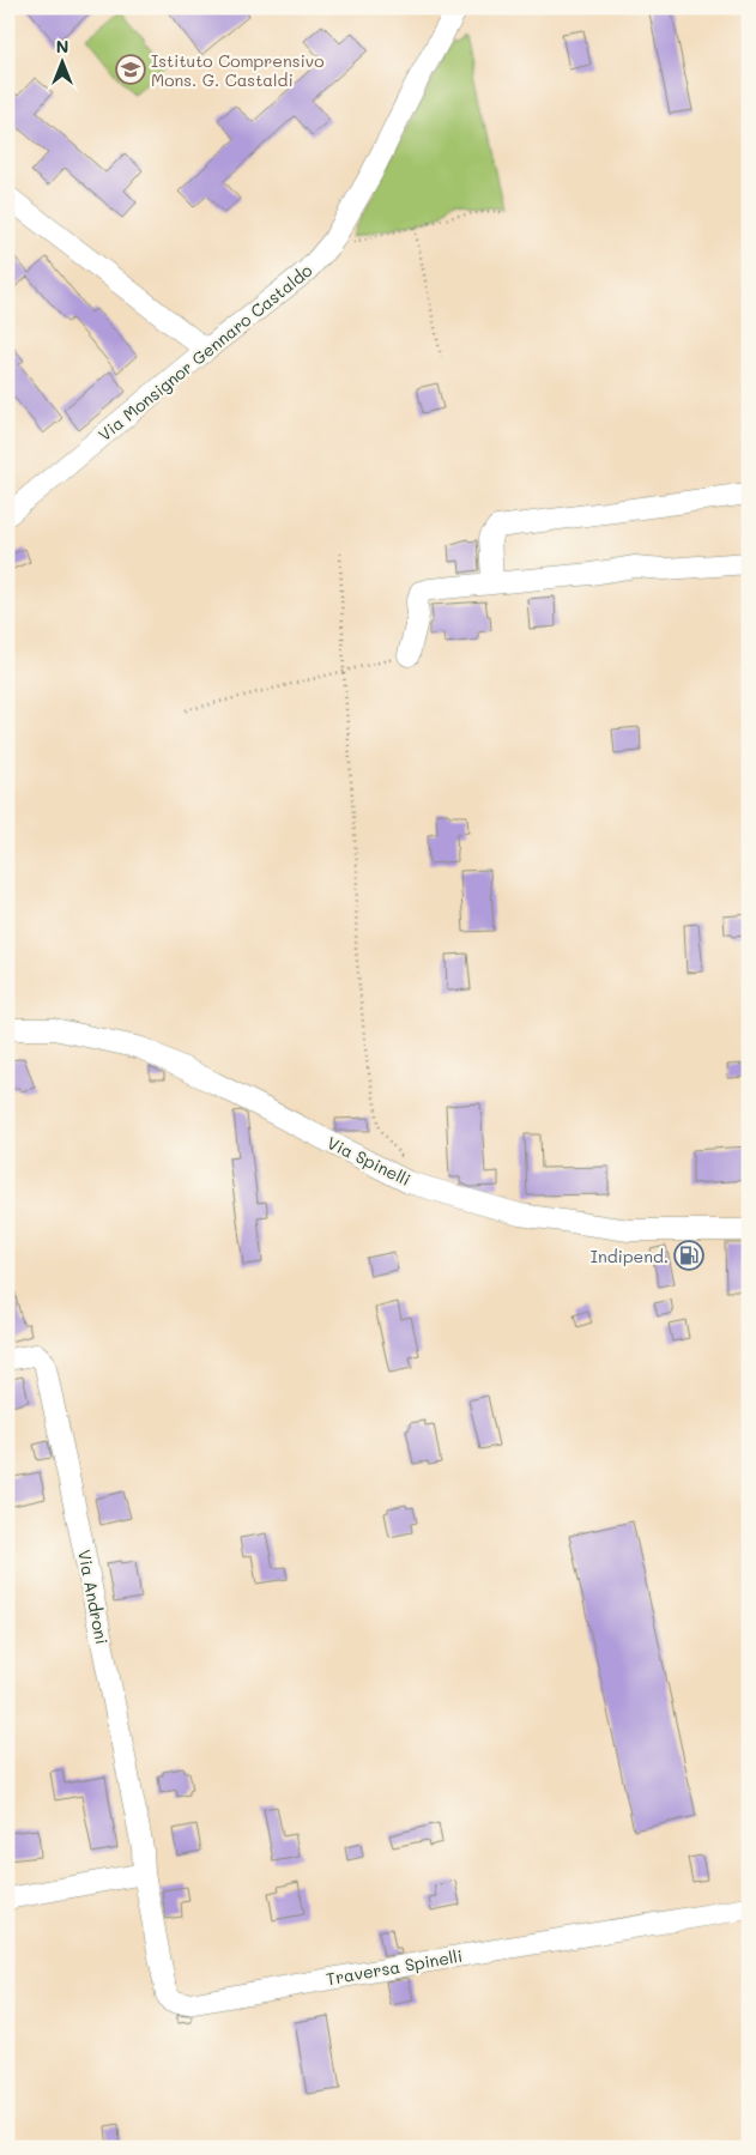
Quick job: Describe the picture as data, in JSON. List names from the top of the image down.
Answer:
{
  "streets": {
    "street": [
      "Via Monsignor Gennaro Castaldo",
      "Via Spinelli",
      "Via Androni",
      "Traversa Spinelli"
    ]
  },
  "crossings": [
    ["Via Androni", "Traversa Spinelli"]
  ],
  "places": {
    "school or university": ["Istituto Comprensivo Mons. G. Castaldi"],
    "fuel station": ["Indipend."]
  },
  "north": "top"
}
